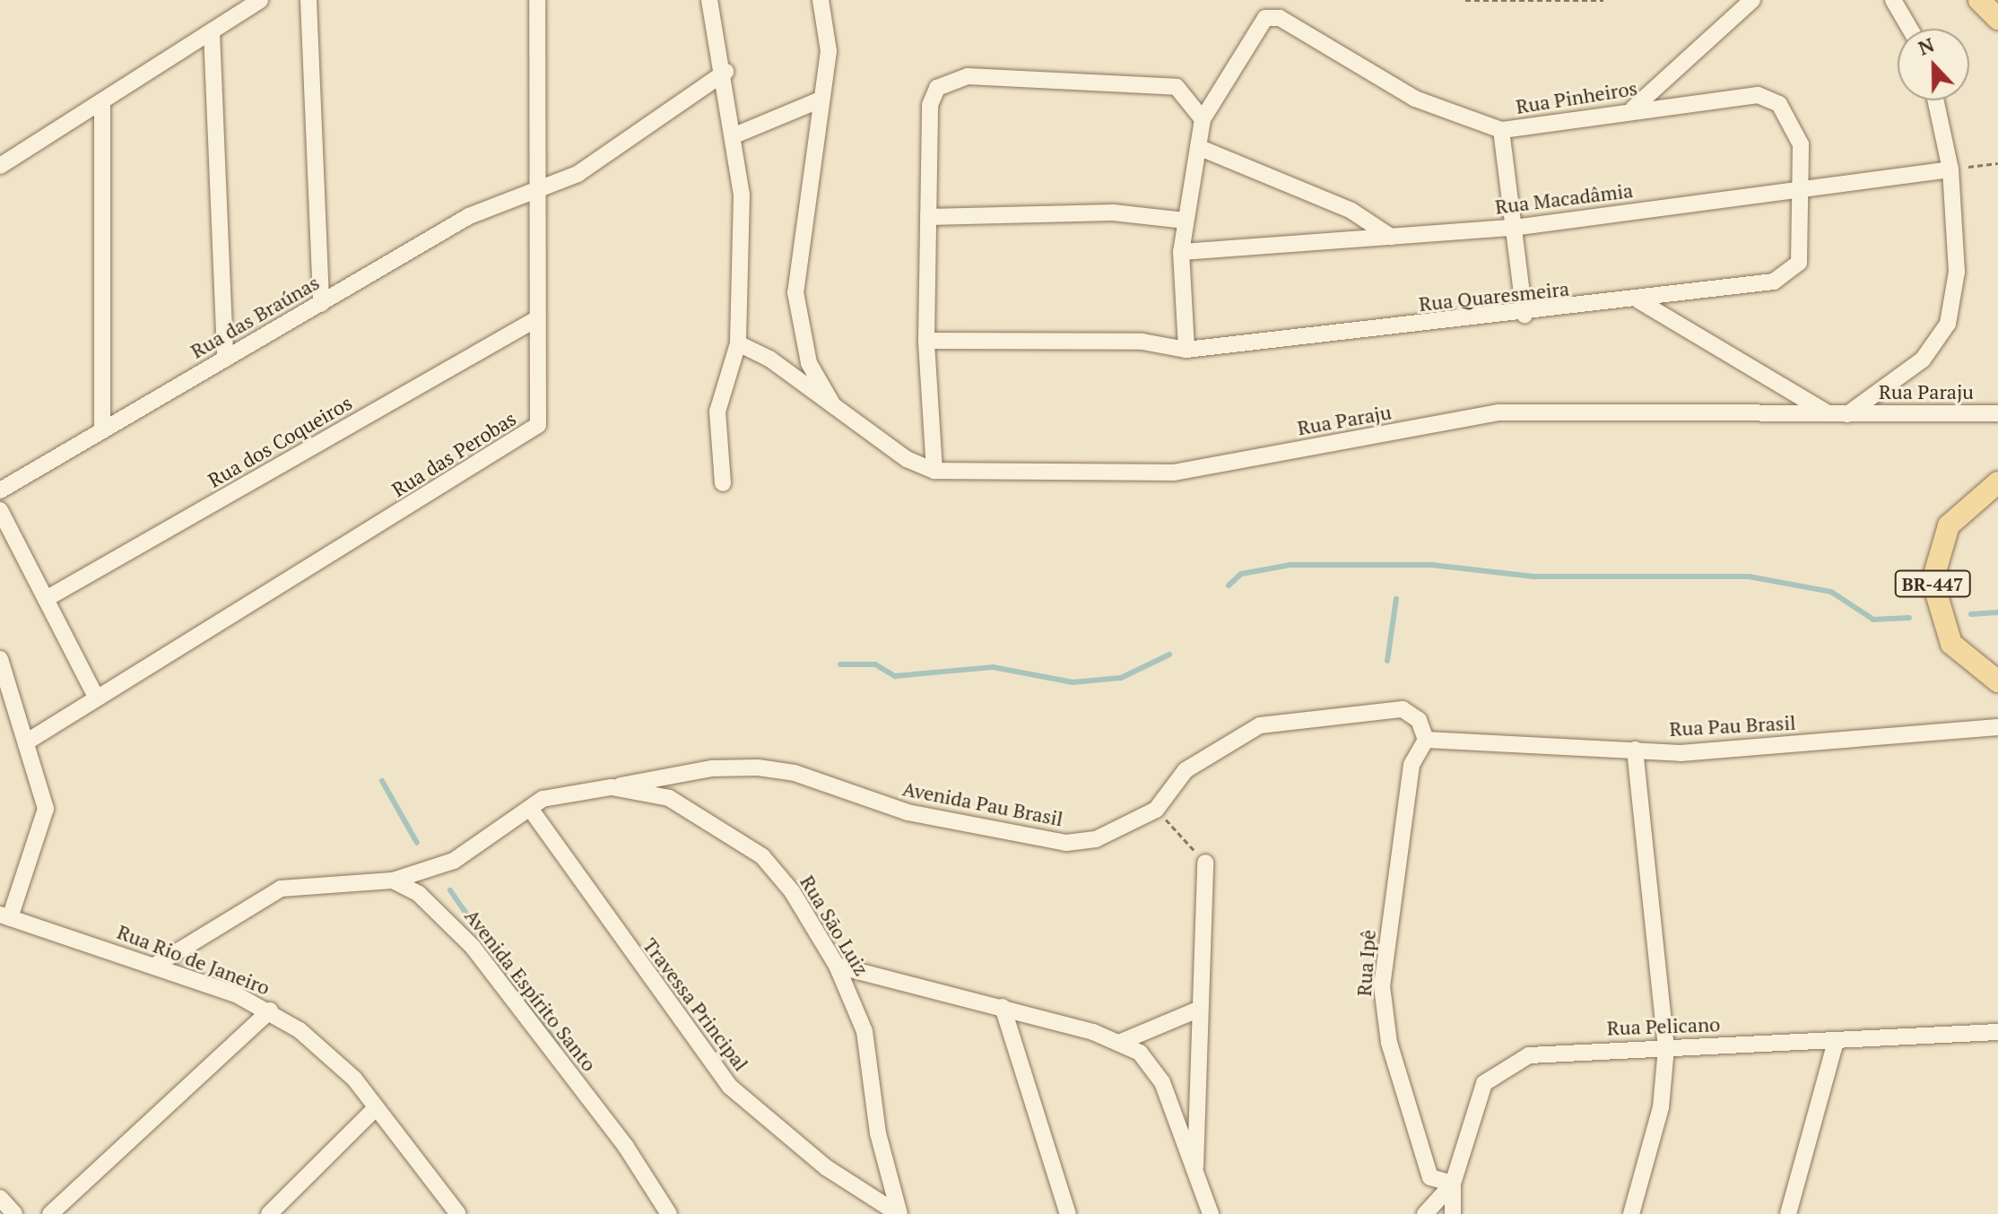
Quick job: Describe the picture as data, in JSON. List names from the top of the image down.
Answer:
{
  "streets": {
    "main road": ["BR-447"],
    "street": [
      "Rua Pinheiros",
      "Rua Macadâmia",
      "Rua Quaresmeira",
      "Rua das Braúnas",
      "Rua Paraju",
      "Rua dos Coqueiros",
      "Rua das Perobas",
      "Rua Pau Brasil",
      "Avenida Pau Brasil",
      "Rua São Luiz",
      "Rua Rio de Janeiro",
      "Rua Ipê",
      "Avenida Espírito Santo",
      "Travessa Principal",
      "Rua Pelicano"
    ]
  },
  "crossings": [
    ["Rua Pinheiros", "Rua Macadâmia"],
    ["Rua Pinheiros", "Rua Quaresmeira"],
    ["Rua Macadâmia", "Rua Quaresmeira"],
    ["Rua das Braúnas", "Rua das Perobas"],
    ["Rua dos Coqueiros", "Rua das Perobas"],
    ["Rua Pau Brasil", "Avenida Pau Brasil"],
    ["Rua Pau Brasil", "Rua Ipê"],
    ["Avenida Pau Brasil", "Rua São Luiz"],
    ["Avenida Pau Brasil", "Rua Ipê"],
    ["Rua São Luiz", "Avenida Espírito Santo"],
    ["Rua São Luiz", "Travessa Principal"],
    ["Rua Ipê", "Rua Pelicano"]
  ],
  "north": "top"
}
